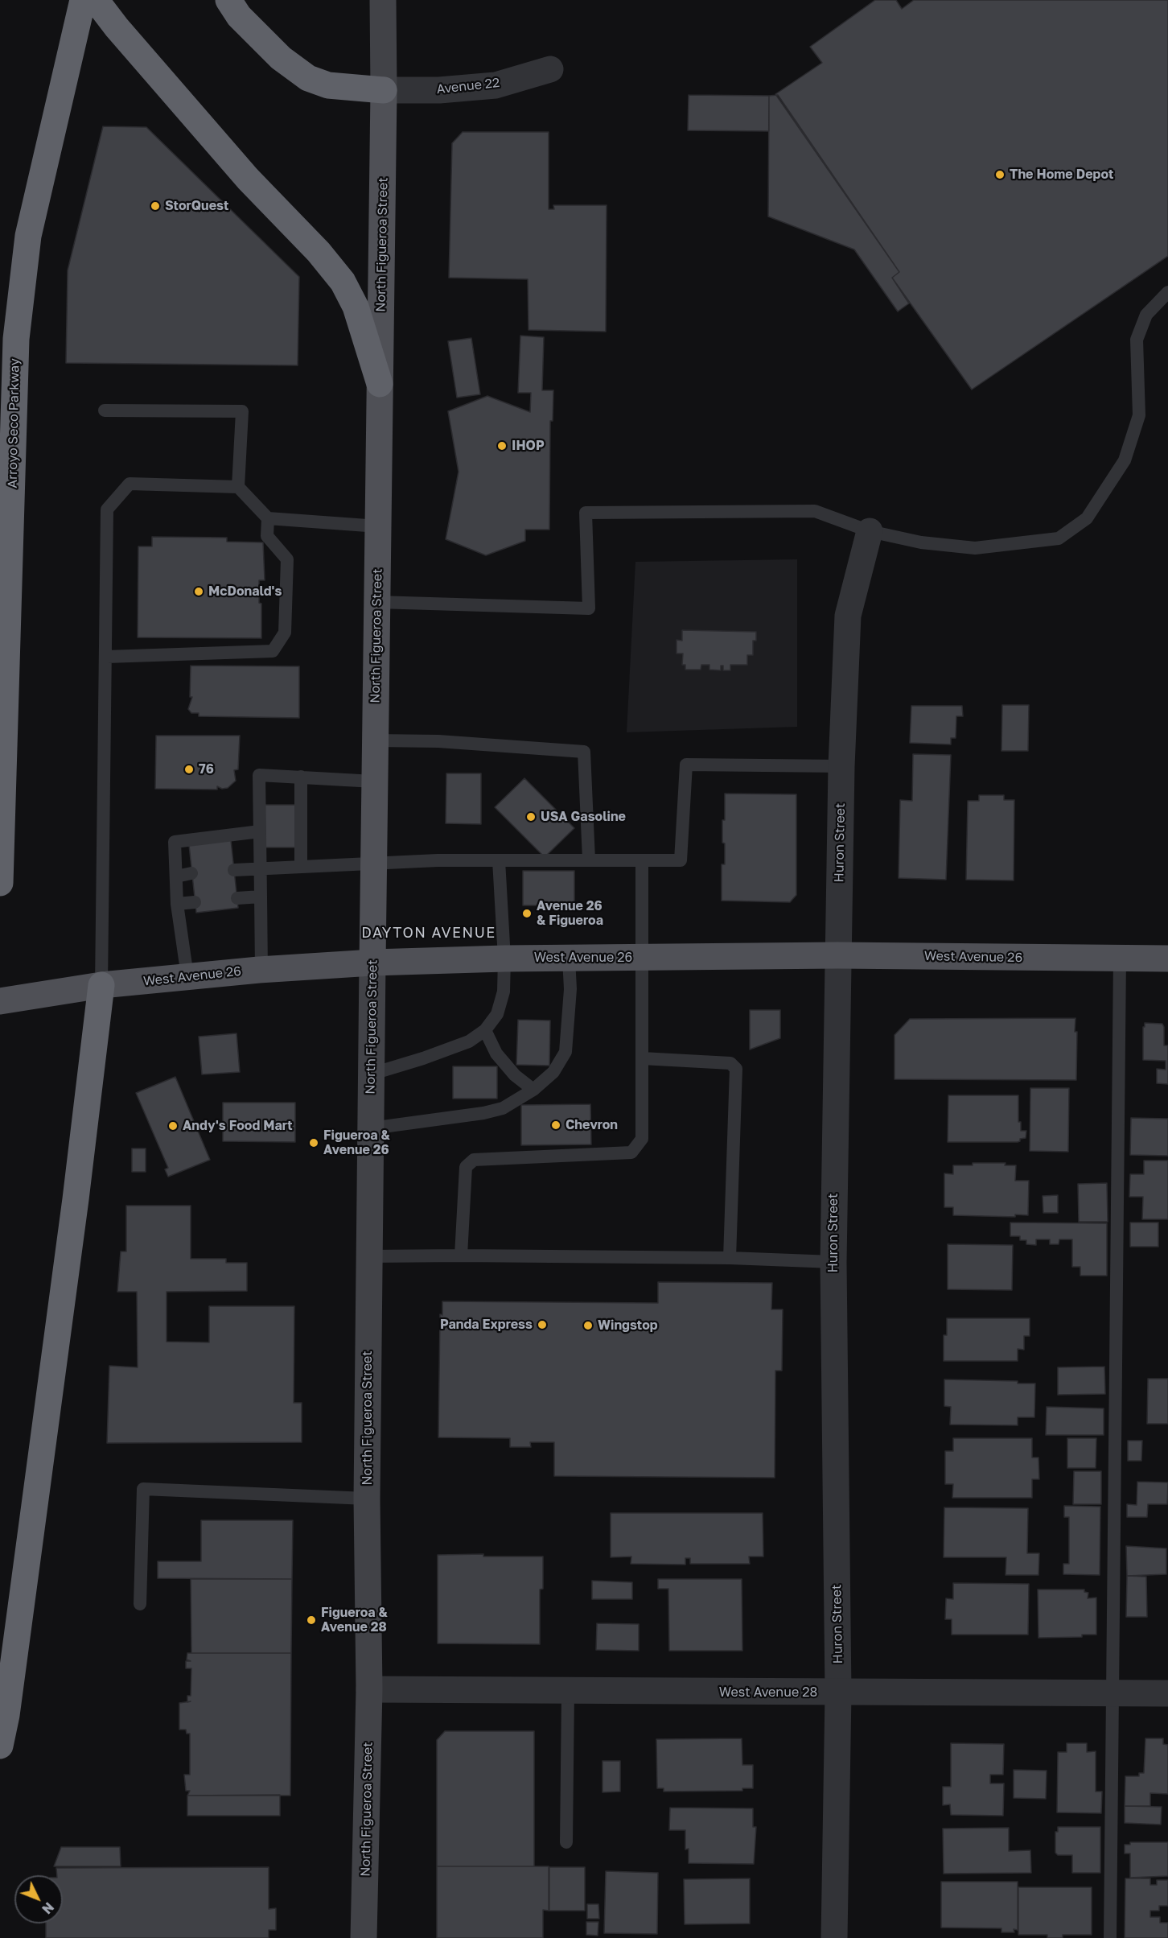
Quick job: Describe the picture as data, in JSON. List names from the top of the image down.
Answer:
{
  "streets": {
    "highway": ["Arroyo Seco Parkway"],
    "main road": ["North Figueroa Street", "West Avenue 26"],
    "street": ["Avenue 22", "Huron Street", "West Avenue 28"]
  },
  "crossings": [
    ["Avenue 22", "North Figueroa Street"],
    ["North Figueroa Street", "West Avenue 26"],
    ["North Figueroa Street", "West Avenue 28"],
    ["Huron Street", "West Avenue 26"],
    ["Huron Street", "West Avenue 28"]
  ],
  "districts": ["DAYTON AVENUE"],
  "places": [
    "The Home Depot",
    "StorQuest",
    "IHOP",
    "McDonald's",
    "76",
    "USA Gasoline",
    "Avenue 26 & Figueroa",
    "Chevron",
    "Andy's Food Mart",
    "Figueroa & Avenue 26",
    "Panda Express",
    "Wingstop",
    "Figueroa & Avenue 28"
  ],
  "north": "bottom right"
}
